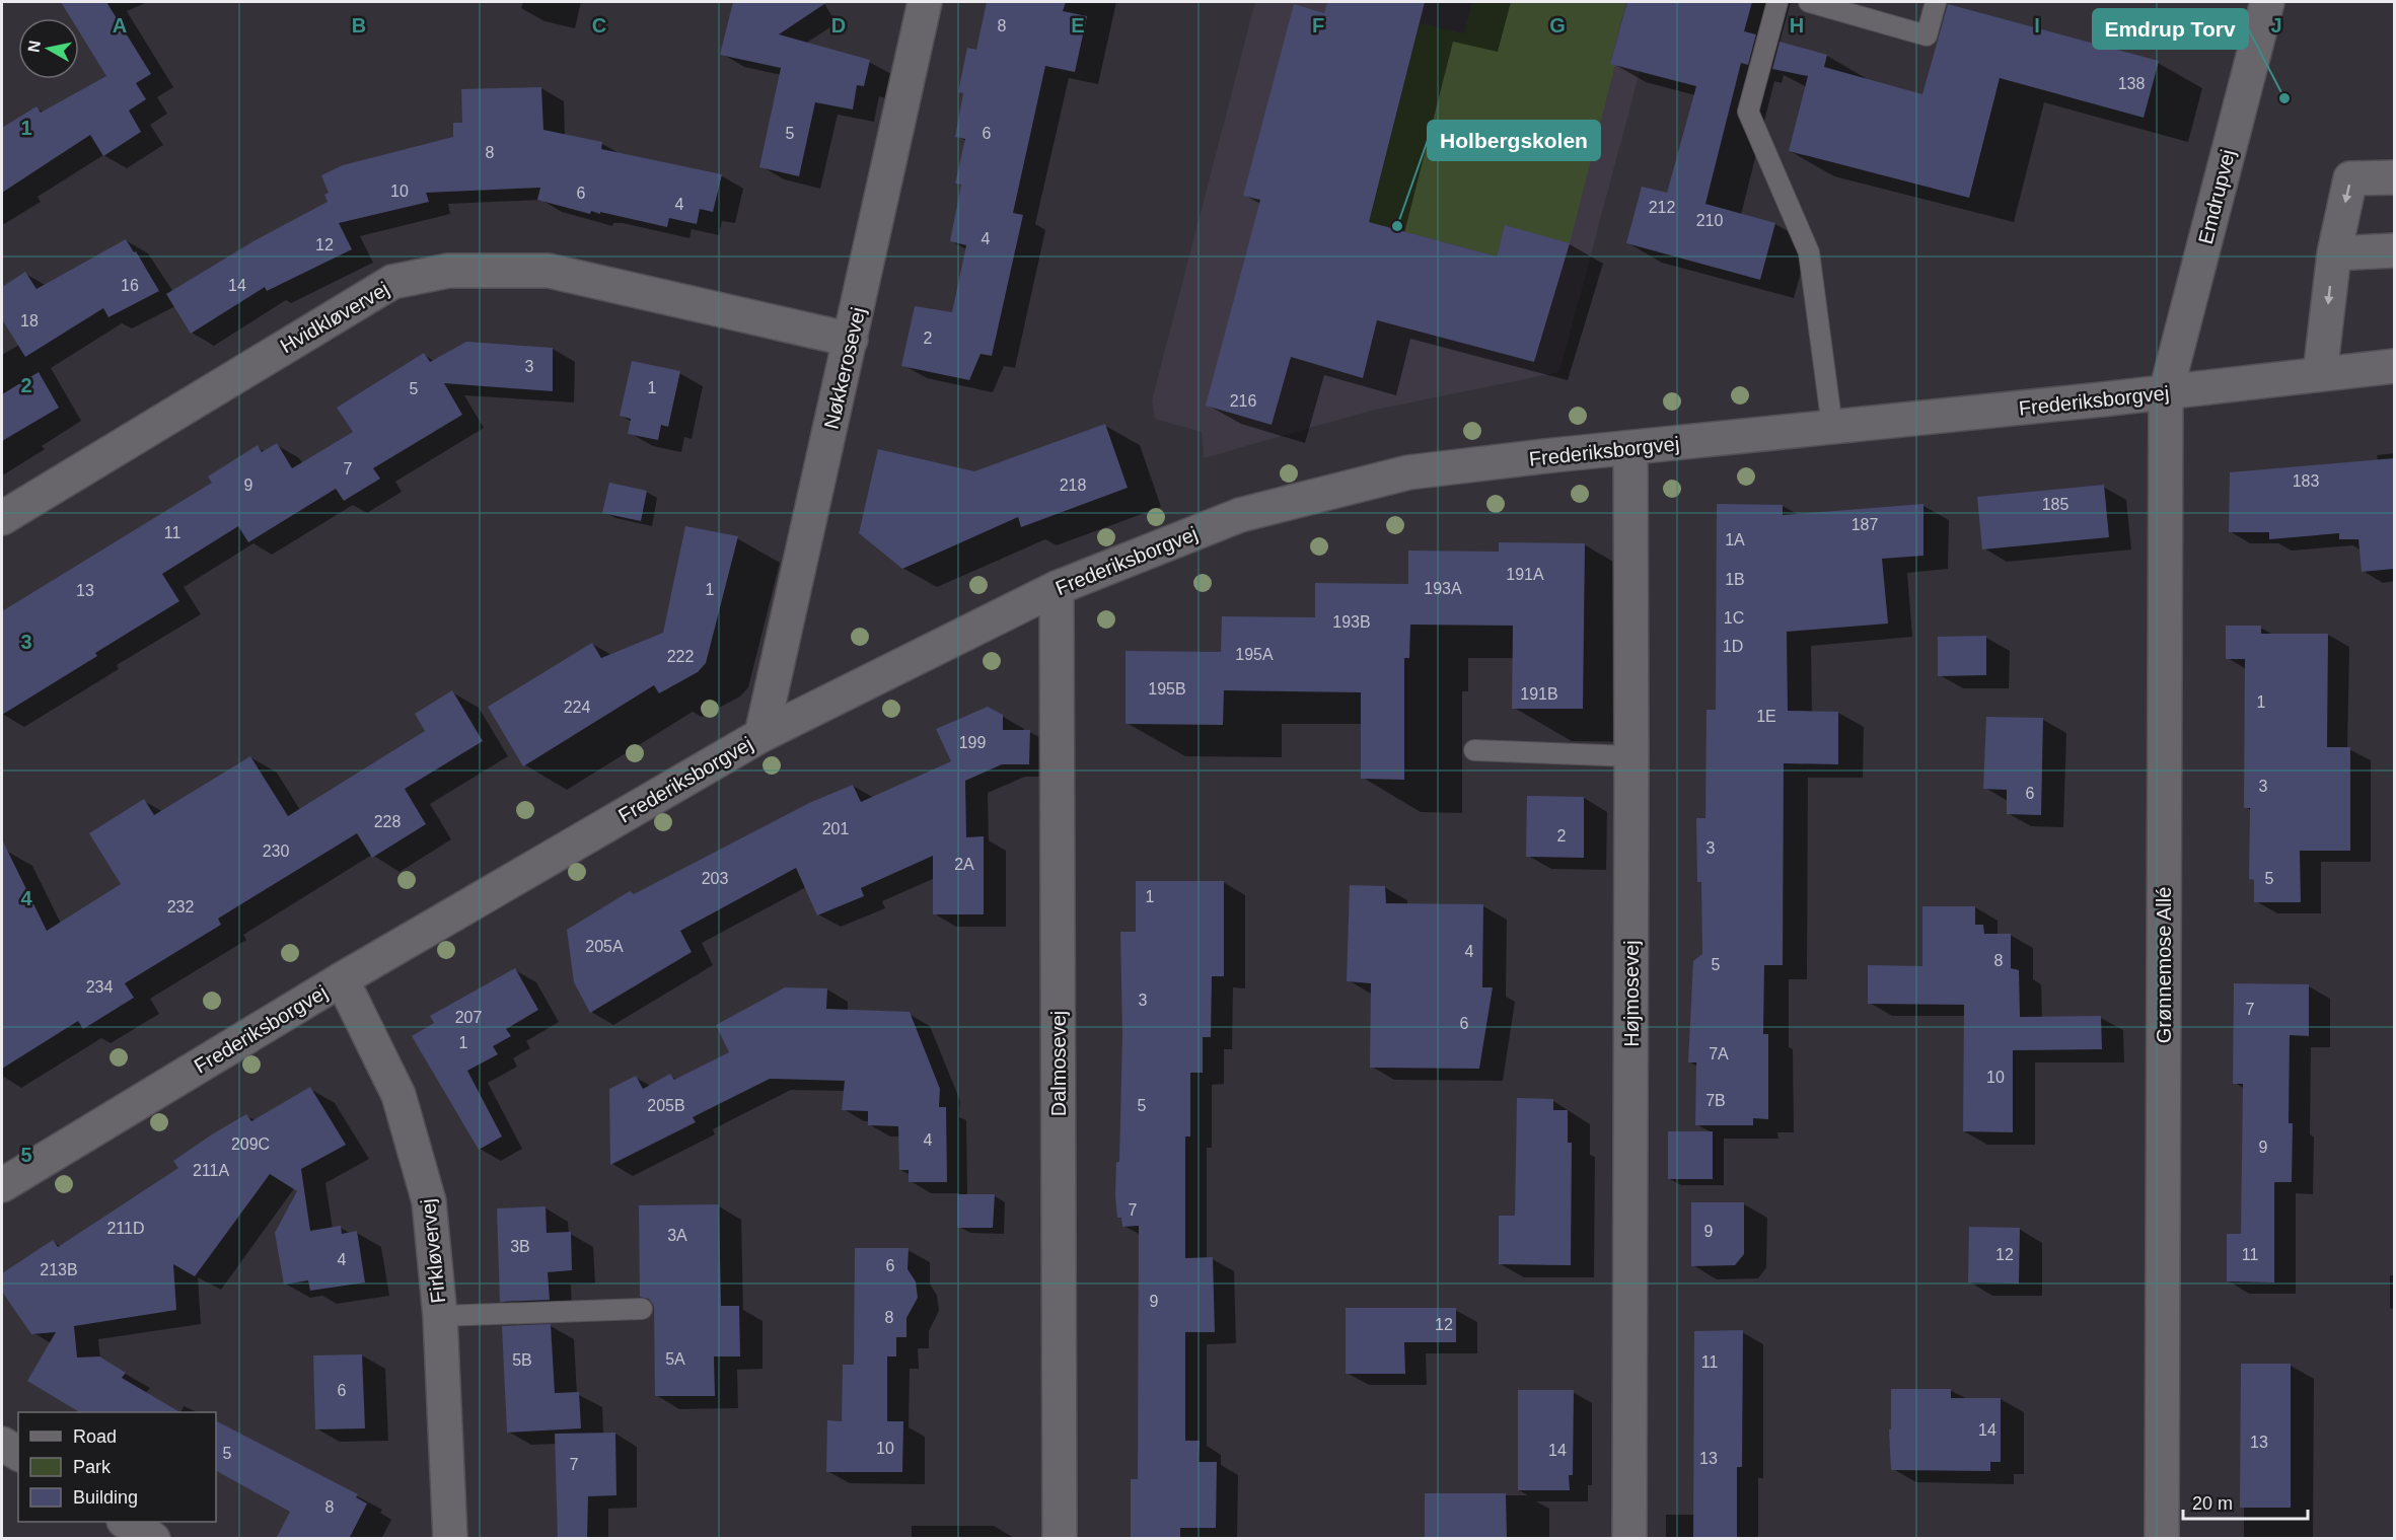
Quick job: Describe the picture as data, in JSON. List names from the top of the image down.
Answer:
{
  "streets": {
    "street": [
      "Emdrupvej",
      "Hvidkløvervej",
      "Nøkkerosevej",
      "Frederiksborgvej",
      "Grønnemose Allé",
      "Højmosevej",
      "Dalmosevej",
      "Firkløvervej"
    ]
  },
  "crossings": [
    ["Emdrupvej", "Frederiksborgvej"],
    ["Emdrupvej", "Grønnemose Allé"],
    ["Hvidkløvervej", "Nøkkerosevej"],
    ["Nøkkerosevej", "Frederiksborgvej"],
    ["Frederiksborgvej", "Grønnemose Allé"],
    ["Frederiksborgvej", "Højmosevej"],
    ["Frederiksborgvej", "Dalmosevej"],
    ["Frederiksborgvej", "Firkløvervej"]
  ],
  "places": ["Emdrup Torv", "Holbergskolen"],
  "house_numbers": [
    "8",
    "138",
    "5",
    "6",
    "8",
    "10",
    "6",
    "4",
    "212",
    "210",
    "4",
    "12",
    "16",
    "14",
    "18",
    "2",
    "3",
    "1",
    "5",
    "216",
    "7",
    "183",
    "9",
    "218",
    "185",
    "187",
    "11",
    "1A",
    "191A",
    "1B",
    "193A",
    "1",
    "13",
    "1C",
    "193B",
    "1D",
    "195A",
    "222",
    "195B",
    "191B",
    "1",
    "224",
    "1E",
    "199",
    "3",
    "6",
    "228",
    "201",
    "2",
    "3",
    "230",
    "2A",
    "203",
    "5",
    "1",
    "232",
    "205A",
    "4",
    "8",
    "5",
    "234",
    "3",
    "7",
    "207",
    "6",
    "1",
    "7A",
    "10",
    "7B",
    "205B",
    "5",
    "4",
    "209C",
    "9",
    "211A",
    "7",
    "211D",
    "9",
    "3A",
    "3B",
    "12",
    "11",
    "4",
    "6",
    "213B",
    "9",
    "8",
    "12",
    "5A",
    "5B",
    "11",
    "6",
    "14",
    "13",
    "10",
    "14",
    "5",
    "13",
    "7",
    "8"
  ],
  "legend": ["Road", "Park", "Building"],
  "scale_bar": "20 m",
  "north": "left",
  "grid": {
    "columns": [
      "A",
      "B",
      "C",
      "D",
      "E",
      "F",
      "G",
      "H",
      "I",
      "J"
    ],
    "rows": [
      "1",
      "2",
      "3",
      "4",
      "5"
    ]
  }
}
